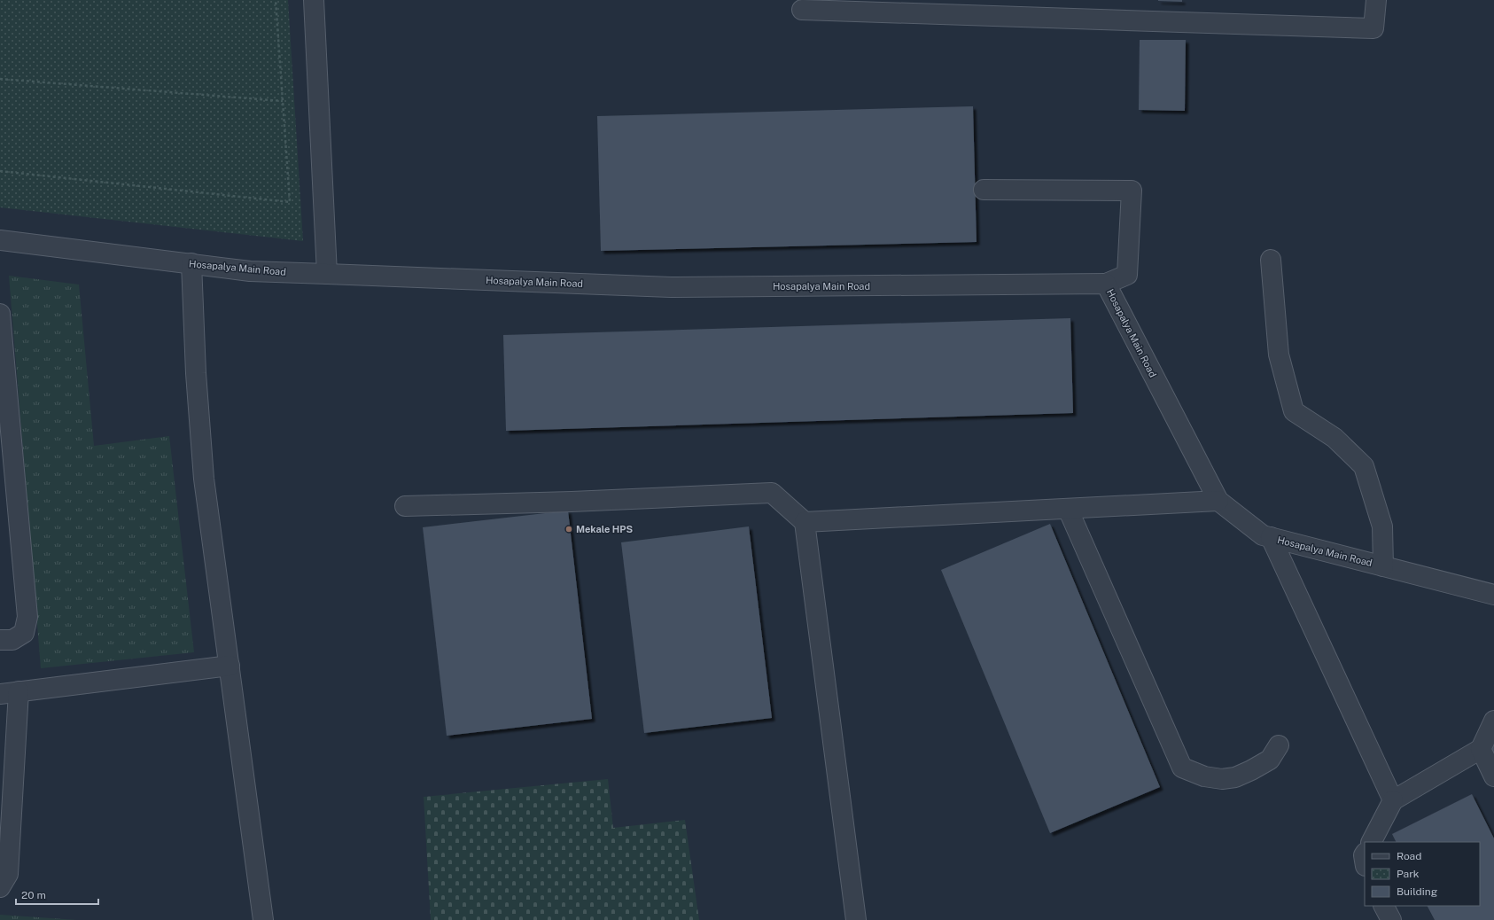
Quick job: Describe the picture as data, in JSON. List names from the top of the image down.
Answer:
{
  "streets": {
    "street": ["Hosapalya Main Road"]
  },
  "places": ["Mekale HPS"],
  "legend": ["Road", "Park", "Building"],
  "scale_bar": "20 m"
}
